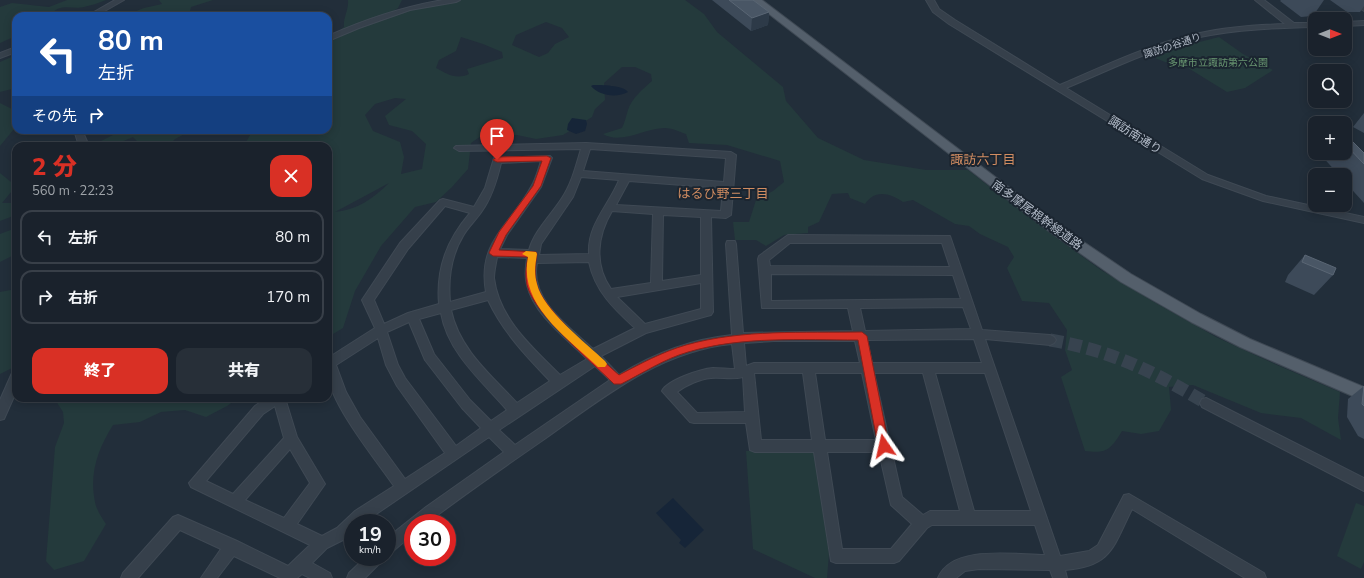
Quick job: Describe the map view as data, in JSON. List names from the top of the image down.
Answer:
{
  "streets": {
    "main road": ["南多摩尾根幹線道路"],
    "street": ["諏訪の谷通り", "諏訪南通り"]
  },
  "crossings": [
    ["諏訪の谷通り", "諏訪南通り"]
  ],
  "districts": ["諏訪六丁目", "はるひ野三丁目"],
  "parks": ["多摩市立諏訪第六公園"],
  "north": "right",
  "page": {
    "map_buttons": ["+", "−"],
    "turn": ["80 m", "左折"],
    "then": "その先",
    "heading": ["2 分", "560 m · 22:23"],
    "list": [
      {
        "name": "左折",
        "value": "80 m"
      },
      {
        "name": "右折",
        "value": "170 m"
      }
    ],
    "buttons": ["終了", "共有"],
    "speed": "19 km/h",
    "limit": "30"
  }
}
